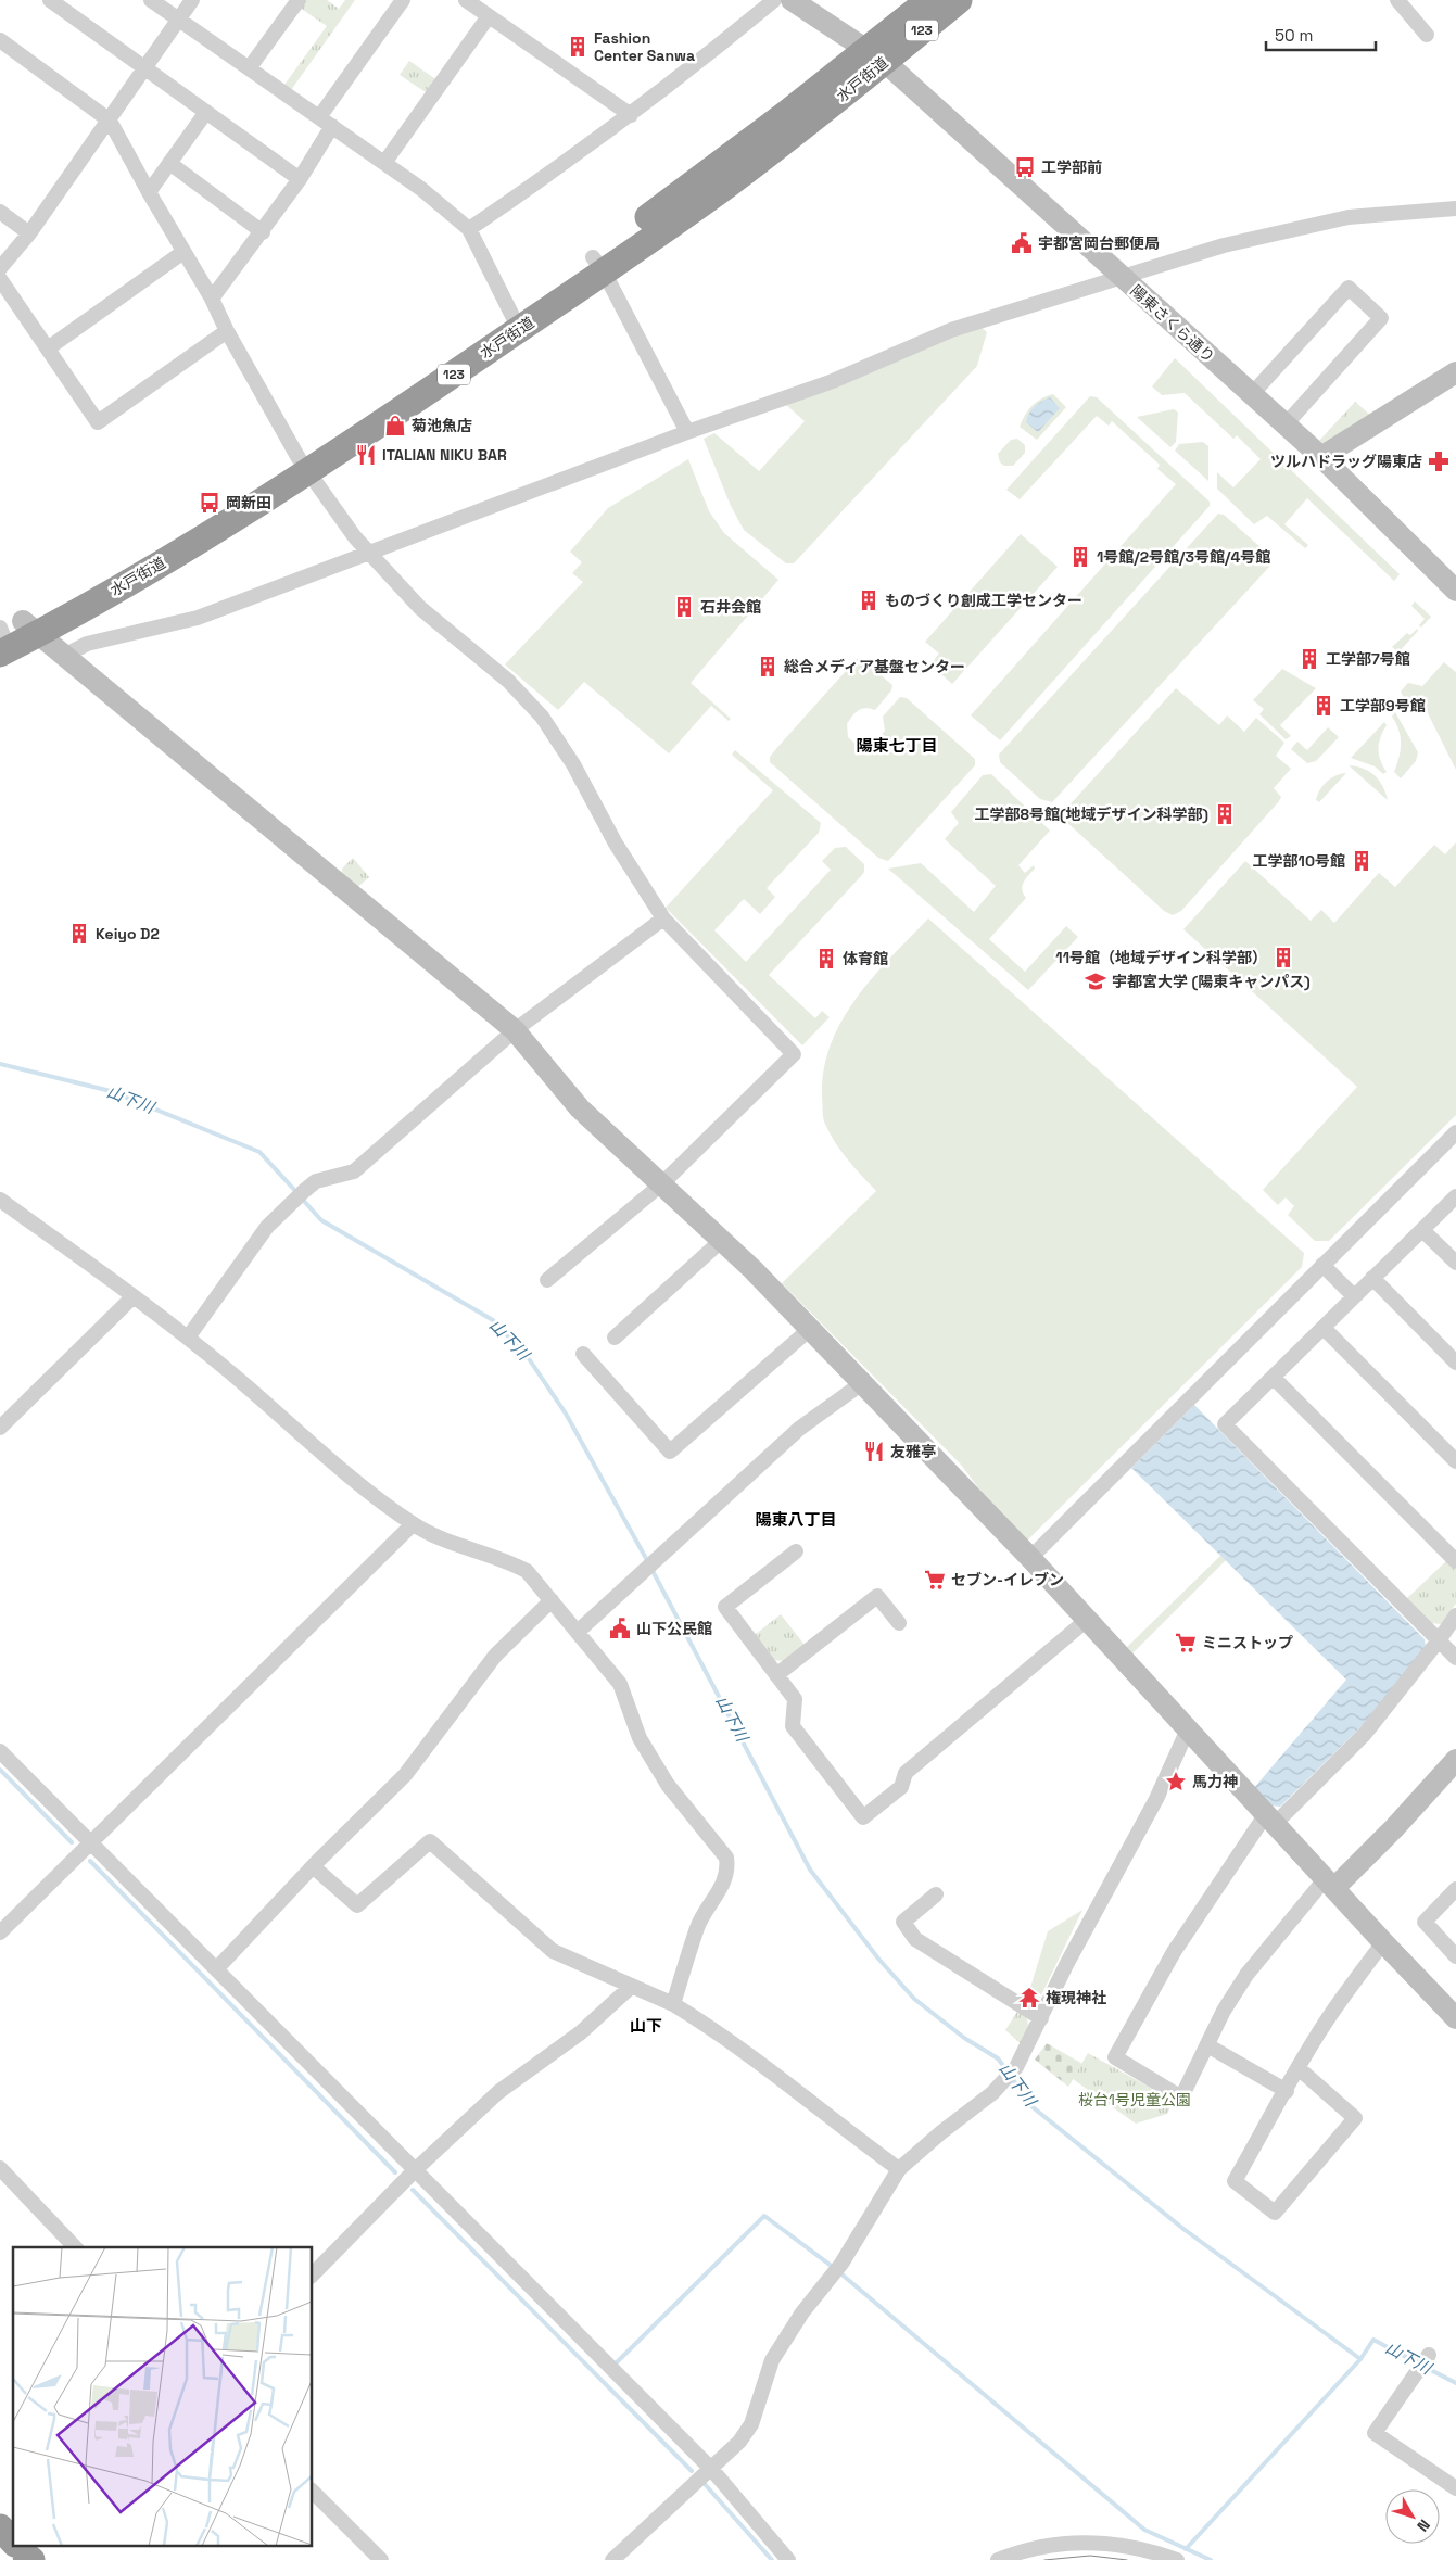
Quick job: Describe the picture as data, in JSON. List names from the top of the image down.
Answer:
{
  "streets": {
    "highway": ["123", "水戸街道"],
    "street": ["陽東さくら通り"]
  },
  "crossings": [
    ["水戸街道", "陽東さくら通り"]
  ],
  "districts": ["陽東七丁目", "陽東八丁目", "山下"],
  "water": ["山下川"],
  "parks": ["桜台1号児童公園"],
  "places": {
    "building": [
      "Fashion Center Sanwa",
      "1号館/2号館/3号館/4号館",
      "ものづくり創成工学センター",
      "石井会館",
      "工学部7号館",
      "総合メディア基盤センター",
      "工学部9号館",
      "工学部8号館(地域デザイン科学部)",
      "工学部10号館",
      "Keiyo D2",
      "11号館（地域デザイン科学部）",
      "体育館"
    ],
    "bus stop": ["工学部前", "岡新田"],
    "public building": ["宇都宮岡台郵便局", "山下公民館"],
    "shop": ["菊池魚店"],
    "restaurant": ["ITALIAN NIKU BAR", "友雅亭"],
    "pharmacy": ["ツルハドラッグ陽東店"],
    "school or university": ["宇都宮大学 (陽東キャンパス)"],
    "supermarket": ["セブン-イレブン", "ミニストップ"],
    "place": ["馬力神"],
    "temple": ["権現神社"]
  },
  "scale_bar": "50 m",
  "north": "bottom right"
}
